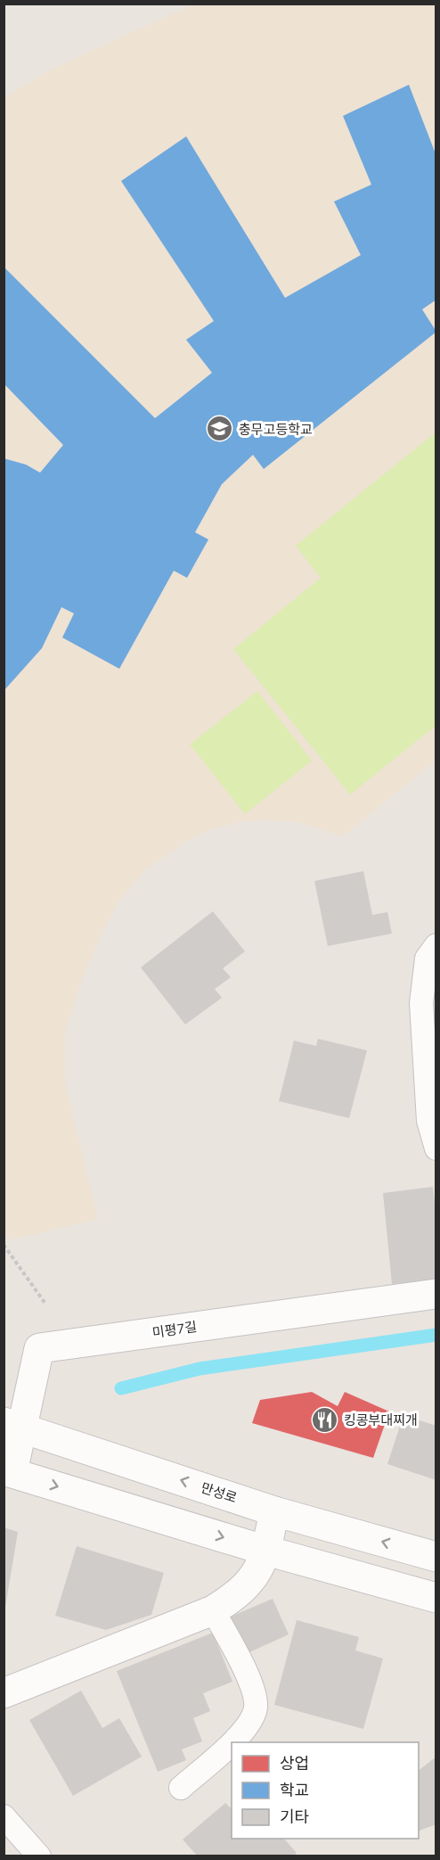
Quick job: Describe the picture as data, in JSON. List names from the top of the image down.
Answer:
{
  "streets": {
    "street": ["미평7길", "만성로"]
  },
  "crossings": [
    ["미평7길", "만성로"]
  ],
  "places": {
    "school or university": ["충무고등학교"],
    "restaurant": ["킹콩부대찌개"]
  },
  "legend": ["상업", "학교", "기타"]
}
